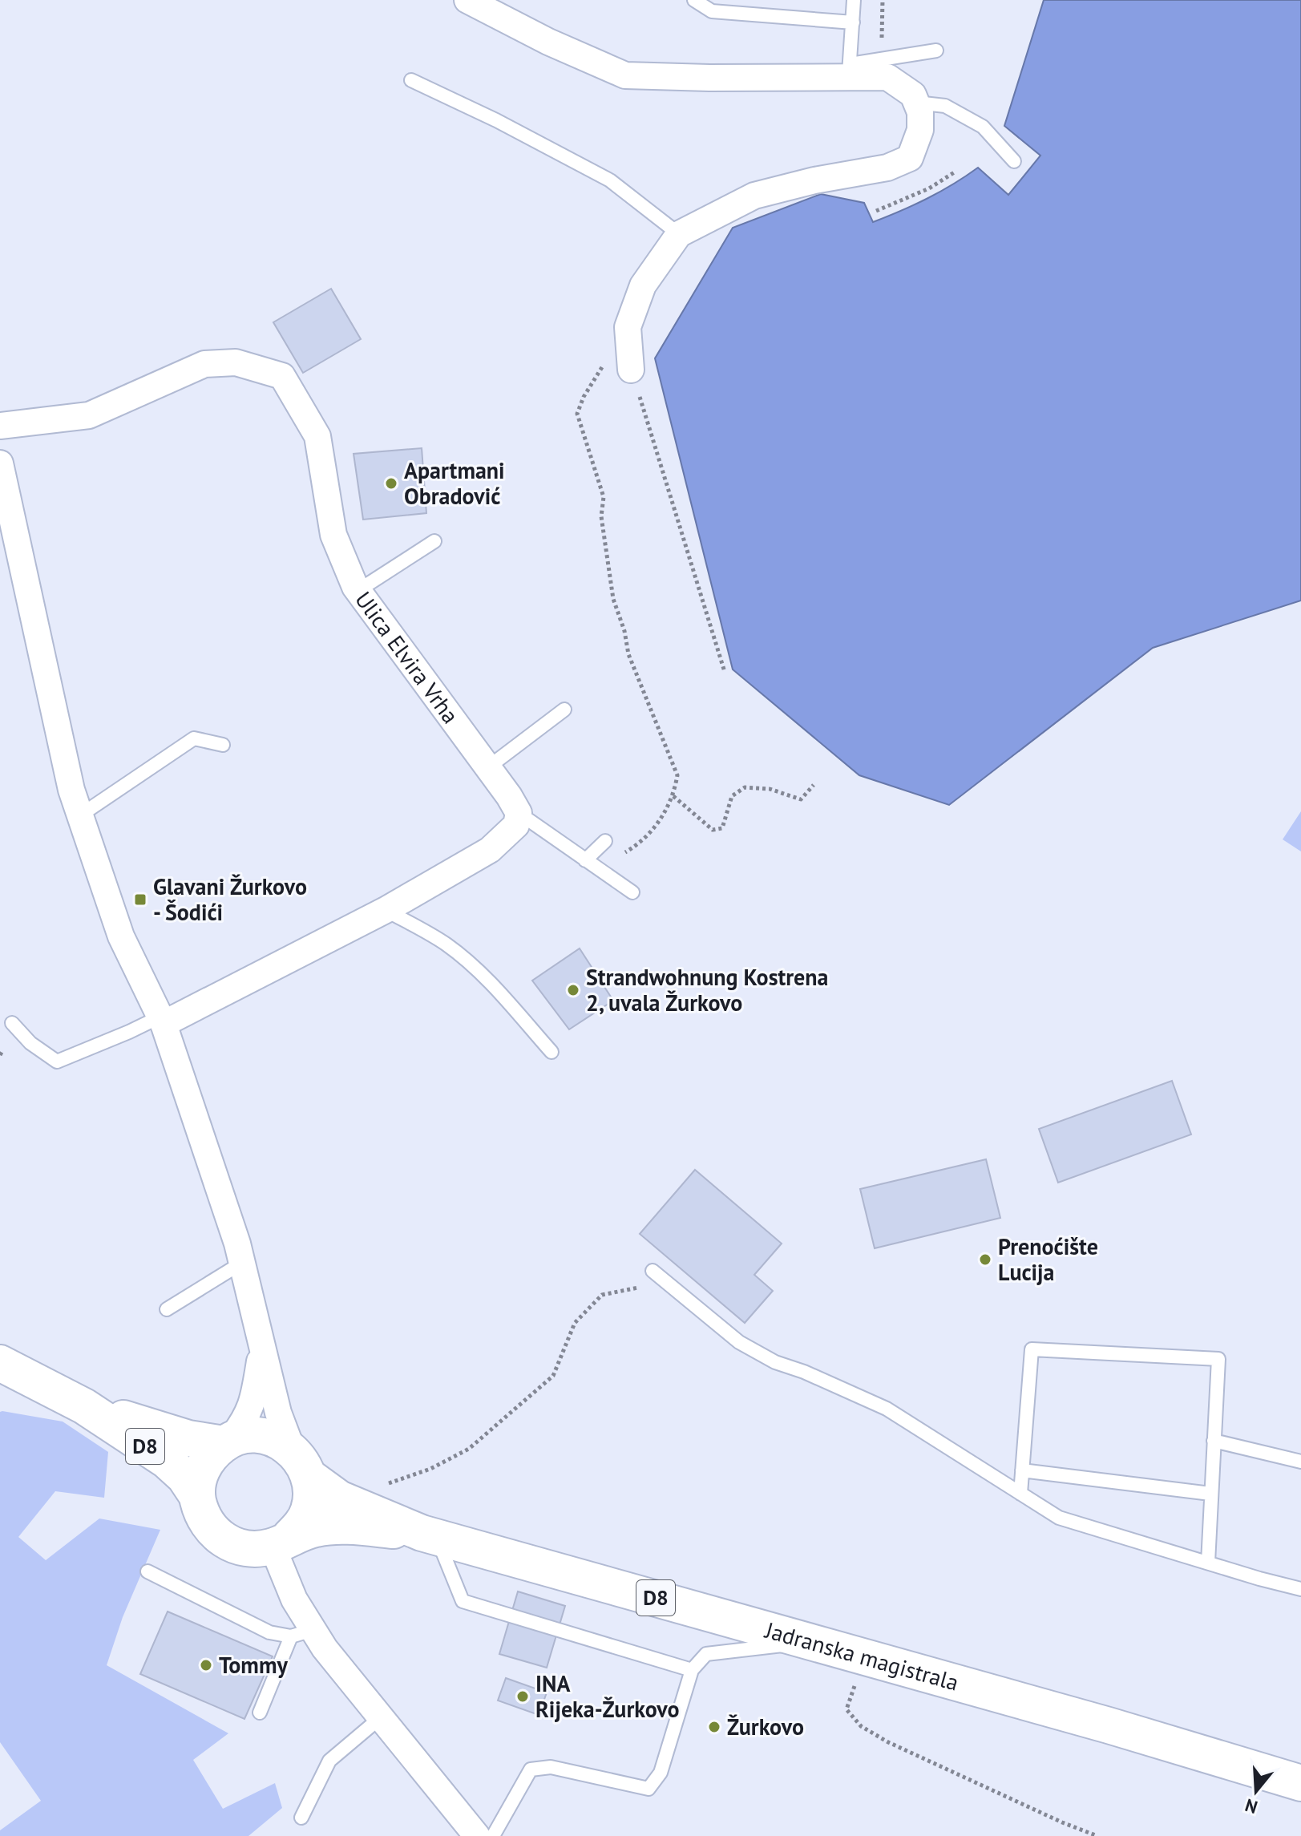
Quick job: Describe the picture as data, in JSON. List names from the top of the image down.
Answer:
{
  "streets": {
    "main road": ["D8", "Jadranska magistrala"],
    "street": ["Ulica Elvira Vrha"]
  },
  "places": {
    "other": [
      "Apartmani Obradović",
      "Strandwohnung Kostrena 2, uvala Žurkovo",
      "Prenoćište Lucija",
      "Tommy",
      "INA Rijeka-Žurkovo",
      "Žurkovo"
    ],
    "transit": ["Glavani Žurkovo - Šodići"]
  },
  "north": "bottom"
}
